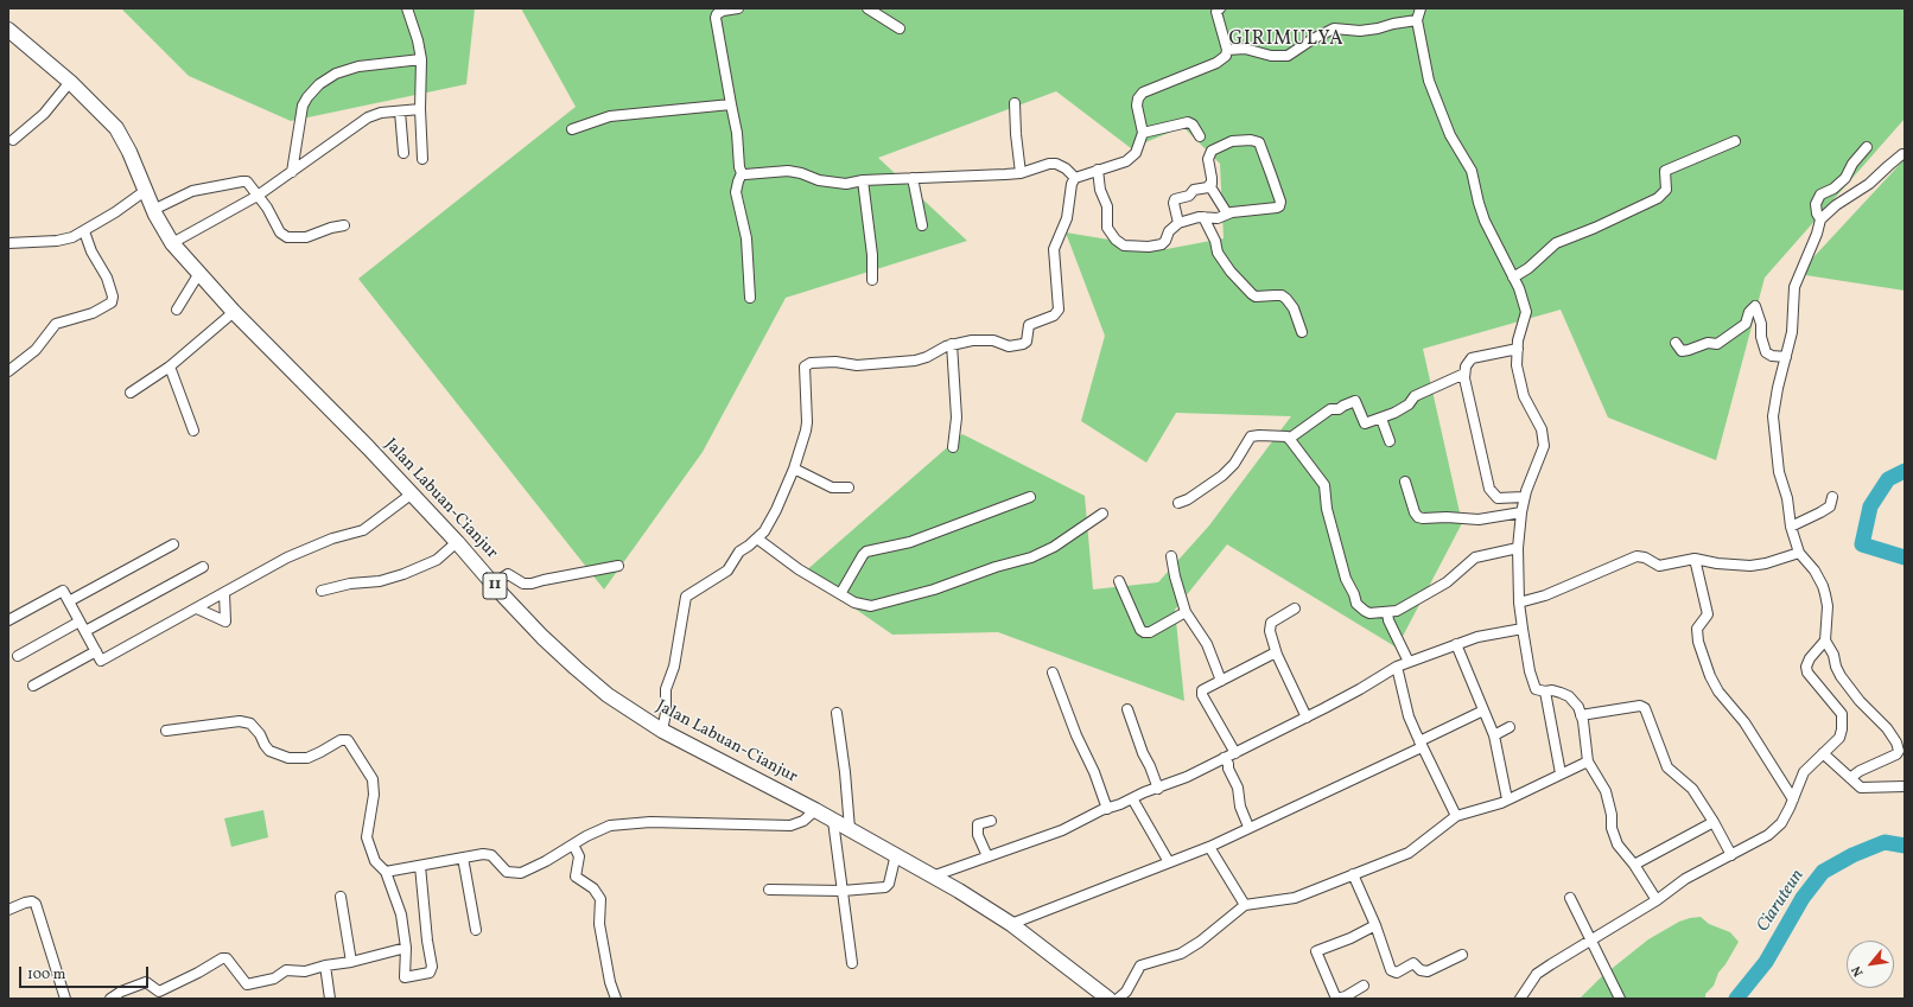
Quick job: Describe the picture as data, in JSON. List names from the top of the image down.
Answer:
{
  "streets": {
    "highway": ["Jalan Labuan-Cianjur", "11"]
  },
  "districts": ["GIRIMULYA"],
  "water": ["Ciaruteun"],
  "scale_bar": "100 m",
  "north": "bottom left"
}
